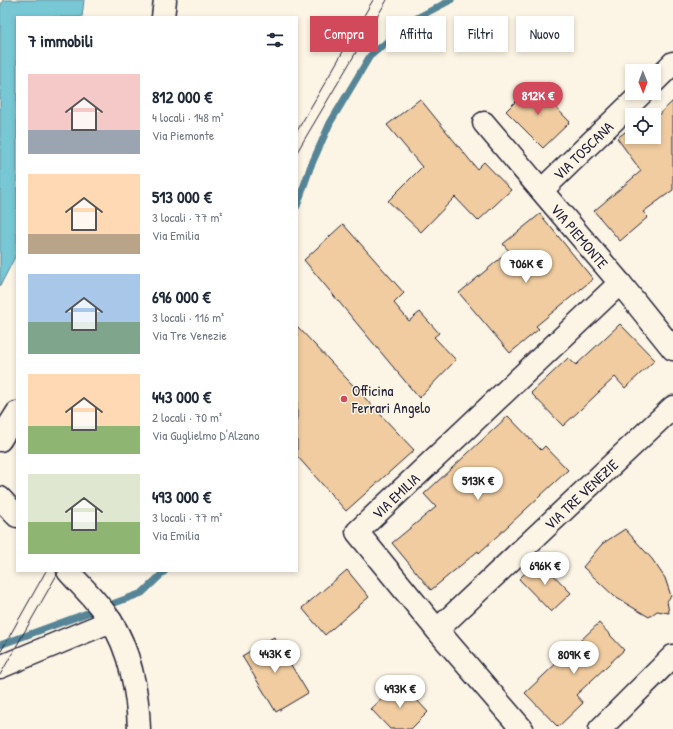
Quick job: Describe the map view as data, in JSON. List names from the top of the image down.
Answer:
{
  "streets": {
    "street": [
      "VIA TOSCANA",
      "VIA PIEMONTE",
      "VIA TRE VENEZIE",
      "VIA EMILIA"
    ]
  },
  "crossings": [
    ["VIA TOSCANA", "VIA PIEMONTE"],
    ["VIA PIEMONTE", "VIA EMILIA"],
    ["VIA TRE VENEZIE", "VIA EMILIA"]
  ],
  "places": ["Officina Ferrari Angelo"],
  "north": "bottom",
  "page": {
    "chip": [
      "Compra",
      "Affitta",
      "Filtri",
      "Nuovo"
    ],
    "heading": "7 immobili",
    "list": [
      {
        "name": "812 000 €",
        "note": "4 locali · 148 m² · Via Piemonte"
      },
      {
        "name": "513 000 €",
        "note": "3 locali · 77 m² · Via Emilia"
      },
      {
        "name": "696 000 €",
        "note": "3 locali · 116 m² · Via Tre Venezie"
      },
      {
        "name": "443 000 €",
        "note": "2 locali · 70 m² · Via Guglielmo D'Alzano"
      },
      {
        "name": "493 000 €",
        "note": "3 locali · 77 m² · Via Emilia"
      }
    ],
    "price": [
      "812K €",
      "706K €",
      "513K €",
      "696K €",
      "443K €",
      "809K €",
      "493K €"
    ]
  }
}
